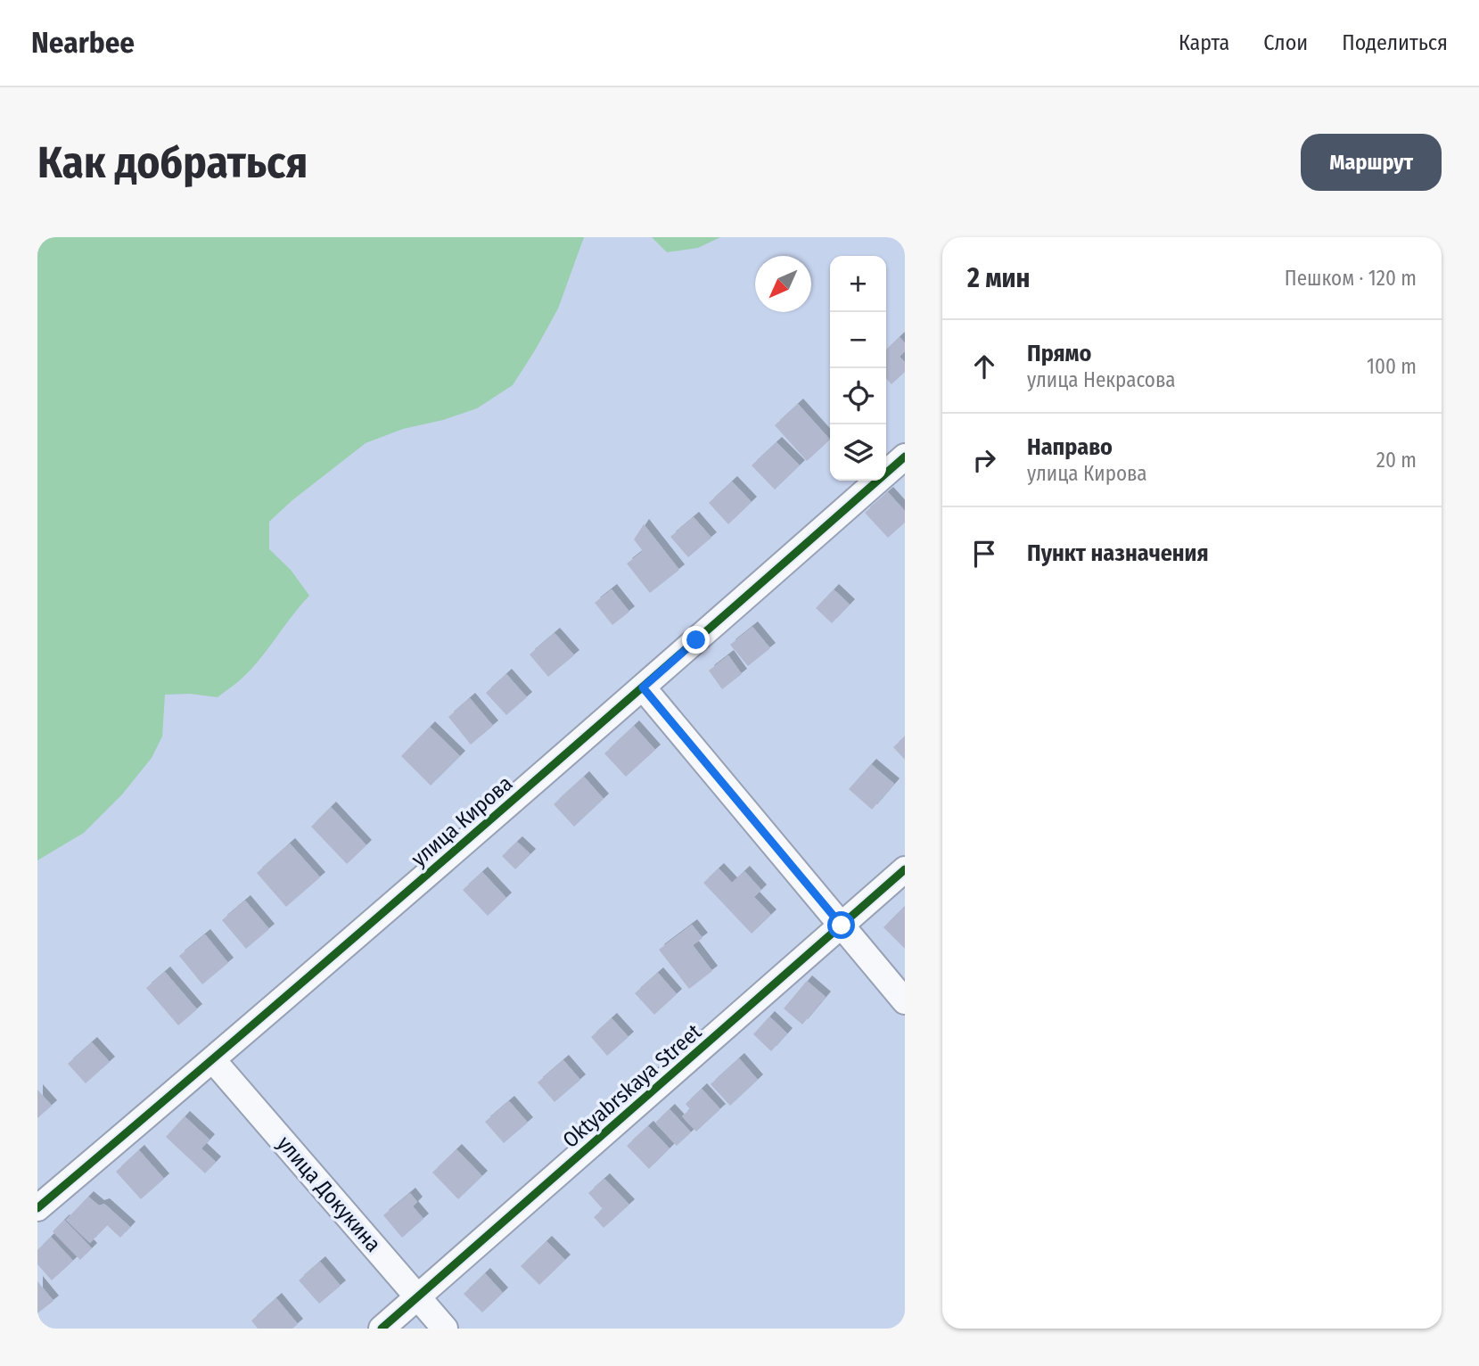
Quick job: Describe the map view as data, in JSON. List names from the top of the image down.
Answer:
{
  "streets": {
    "street": ["улица Кирова", "Oktyabrskaya Street", "улица Докукина"]
  },
  "crossings": [
    ["улица Кирова", "улица Докукина"],
    ["Oktyabrskaya Street", "улица Докукина"]
  ],
  "north": "bottom left",
  "page": {
    "header": "Nearbee",
    "nav": ["Карта", "Слои", "Поделиться"],
    "buttons": "Маршрут",
    "title": "Как добраться",
    "heading": ["2 мин", "Пешком · 120 m"],
    "map_buttons": ["+", "−"],
    "list": [
      ["Прямо", "улица Некрасова", "100 m"],
      ["Направо", "улица Кирова", "20 m"],
      "Пункт назначения"
    ]
  }
}
